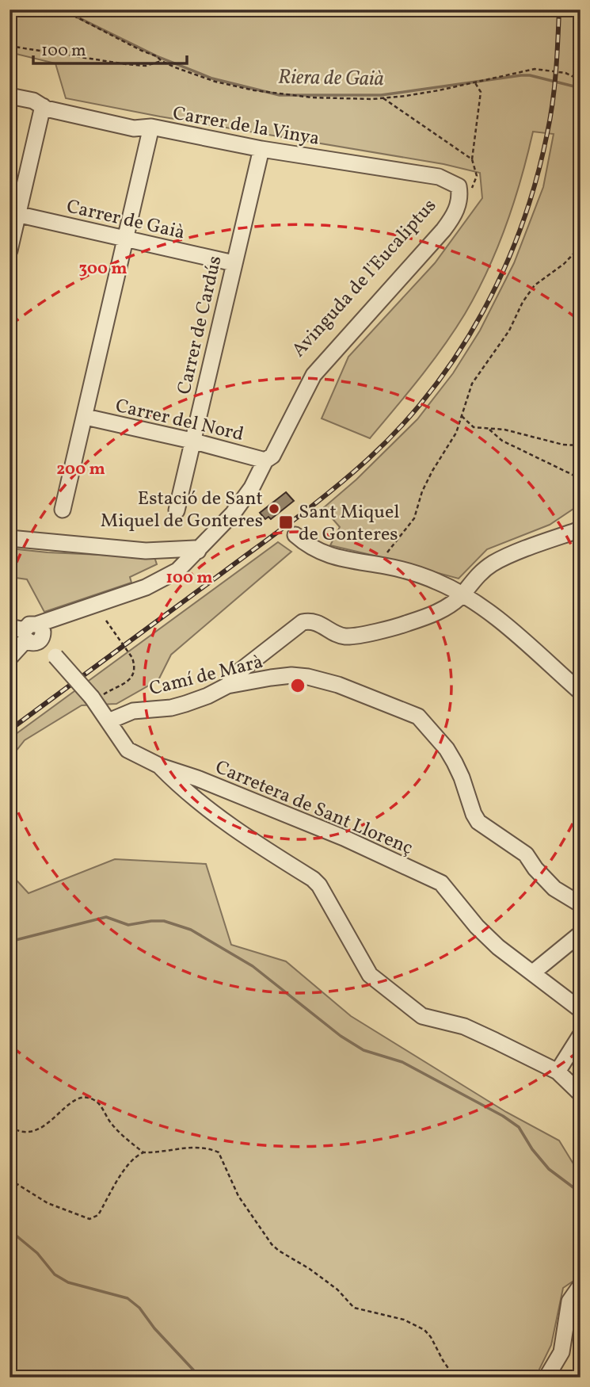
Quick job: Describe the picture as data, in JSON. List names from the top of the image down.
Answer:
{
  "streets": {
    "street": [
      "Carrer de la Vinya",
      "Carrer de Gaià",
      "Avinguda de l'Eucaliptus",
      "Carrer de Cardús",
      "Carrer del Nord",
      "Camí de Marà",
      "Carretera de Sant Llorenç"
    ]
  },
  "crossings": [
    ["Carrer de la Vinya", "Avinguda de l'Eucaliptus"],
    ["Carrer de la Vinya", "Carrer de Cardús"],
    ["Carrer de Gaià", "Carrer de Cardús"],
    ["Avinguda de l'Eucaliptus", "Carrer del Nord"],
    ["Carrer de Cardús", "Carrer del Nord"],
    ["Camí de Marà", "Carretera de Sant Llorenç"]
  ],
  "water": ["Riera de Gaià"],
  "places": {
    "other": ["Estació de Sant Miquel de Gonteres"],
    "transit": ["Sant Miquel de Gonteres"]
  },
  "scale_bar": "100 m",
  "rings": ["300 m", "200 m", "100 m"]
}
